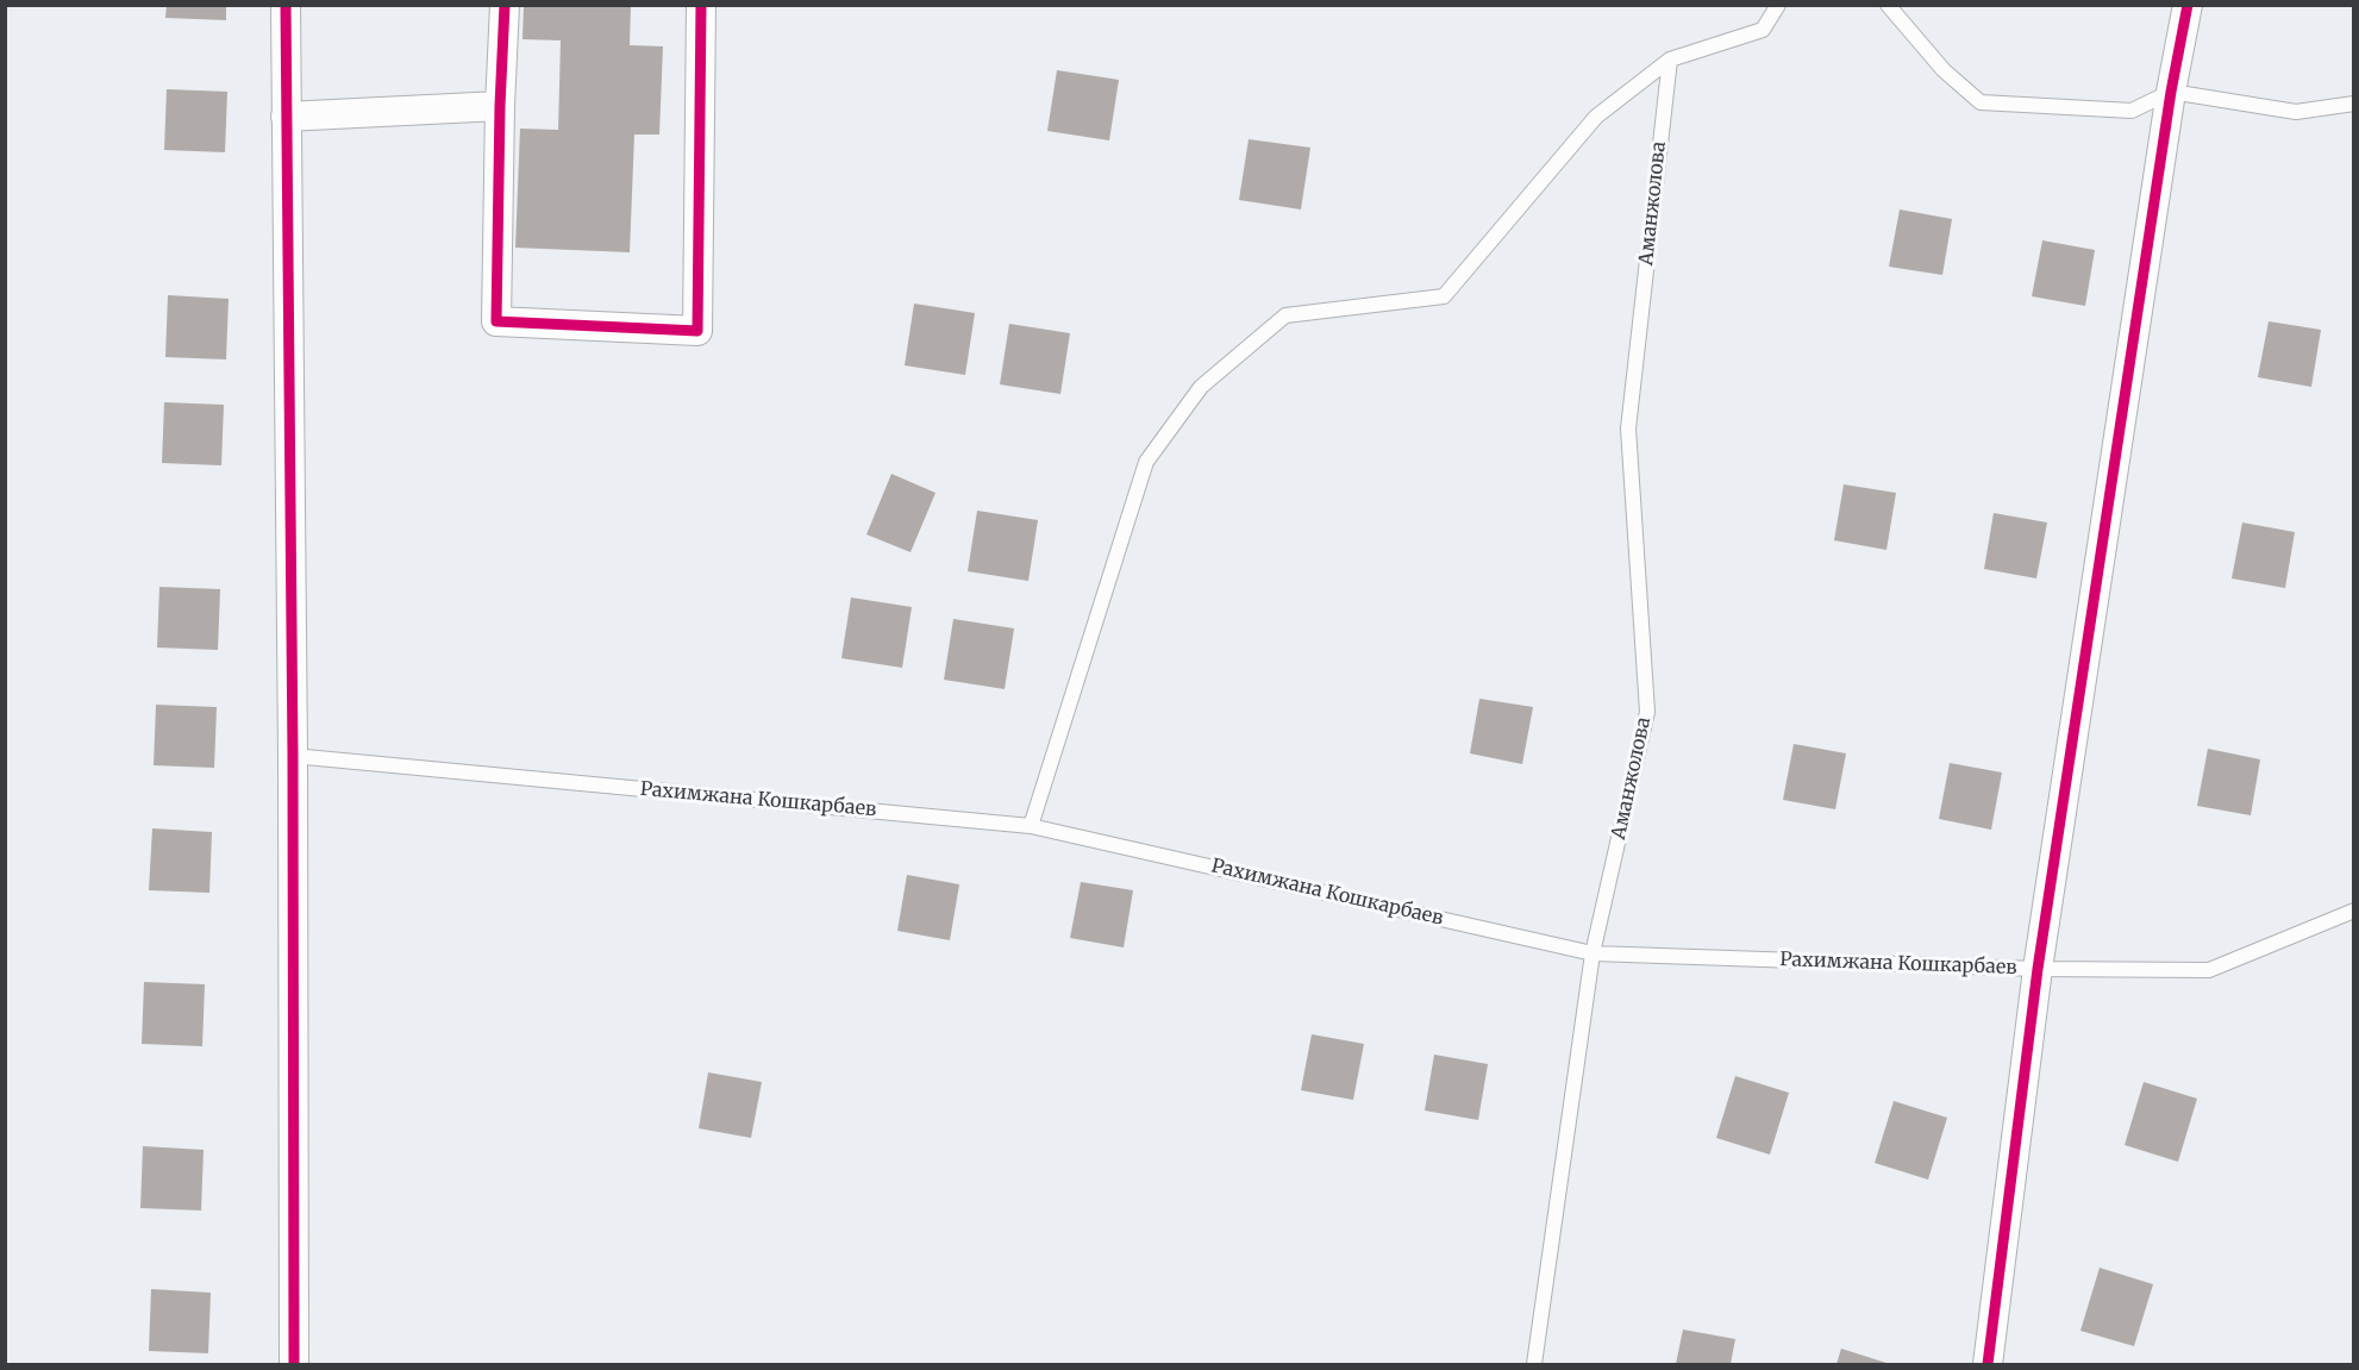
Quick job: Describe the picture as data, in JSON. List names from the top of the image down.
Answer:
{
  "streets": {
    "lane": ["Аманжолова", "Рахимжана Кошкарбаев"]
  },
  "crossings": [
    ["Аманжолова", "Рахимжана Кошкарбаев"]
  ]
}
